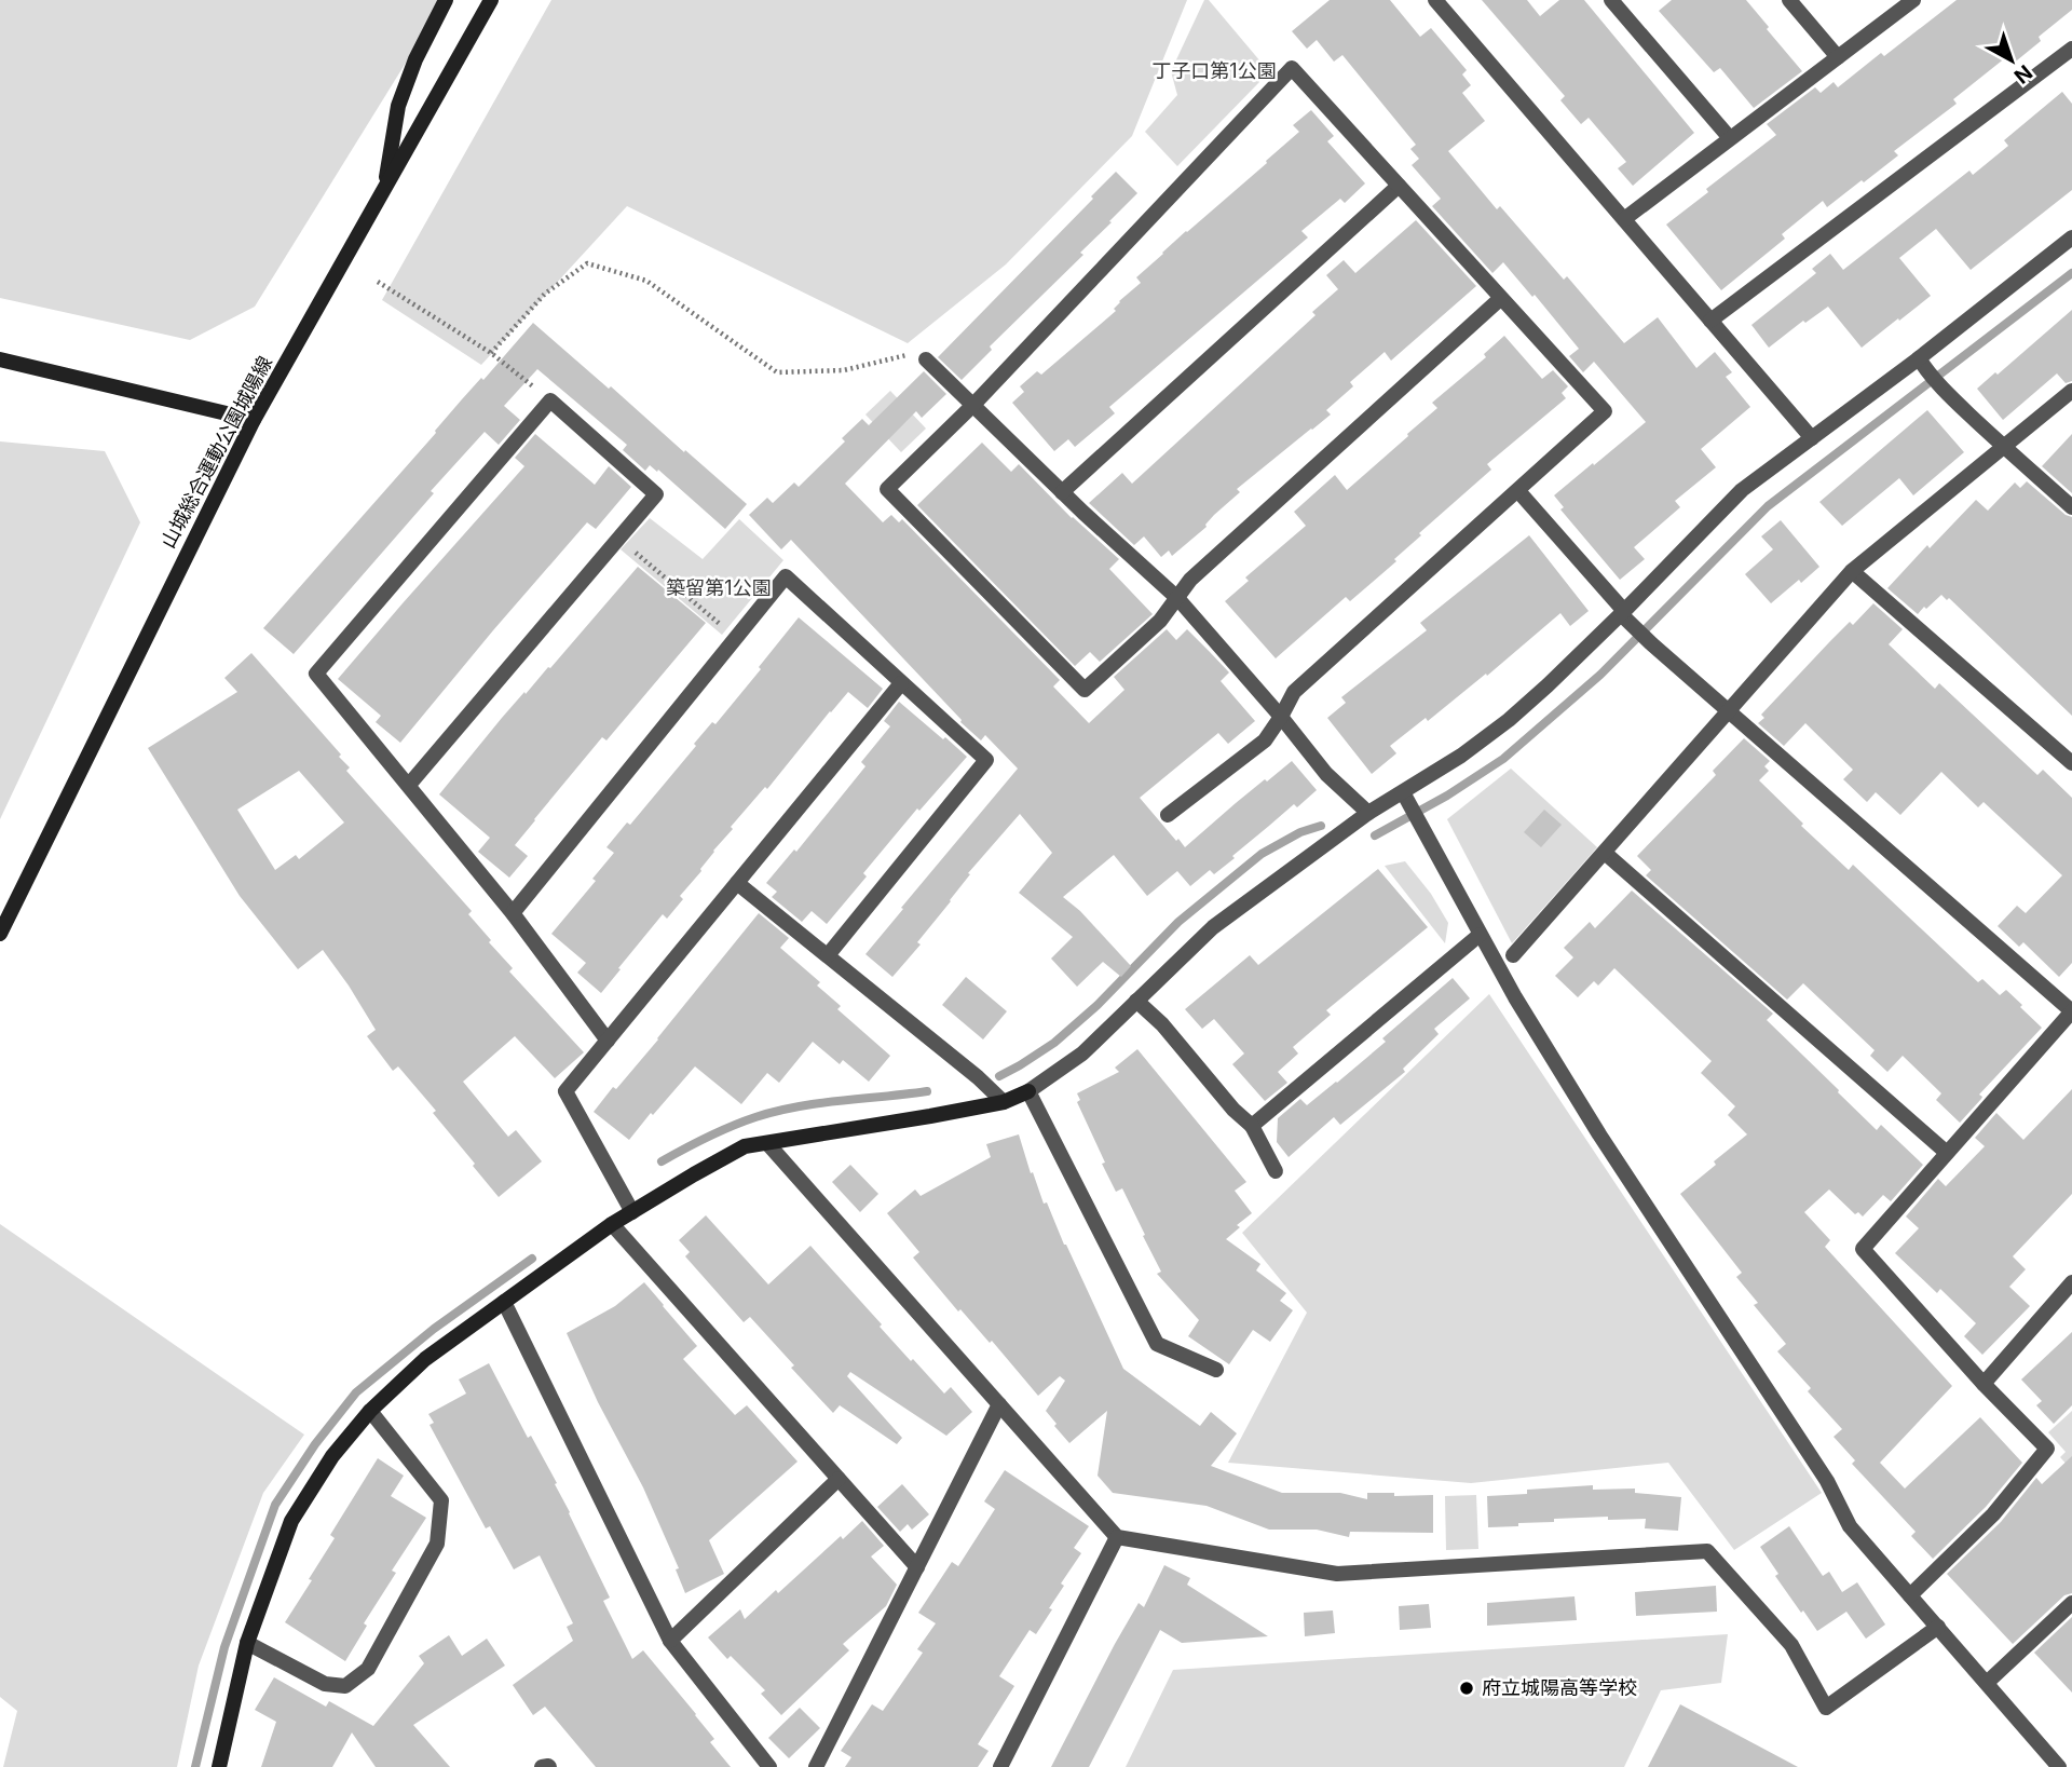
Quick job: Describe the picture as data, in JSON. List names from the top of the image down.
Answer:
{
  "streets": {
    "street": ["山城総合運動公園城陽線"]
  },
  "parks": ["丁子口第1公園", "築留第1公園"],
  "places": ["府立城陽高等学校"],
  "north": "bottom right"
}
